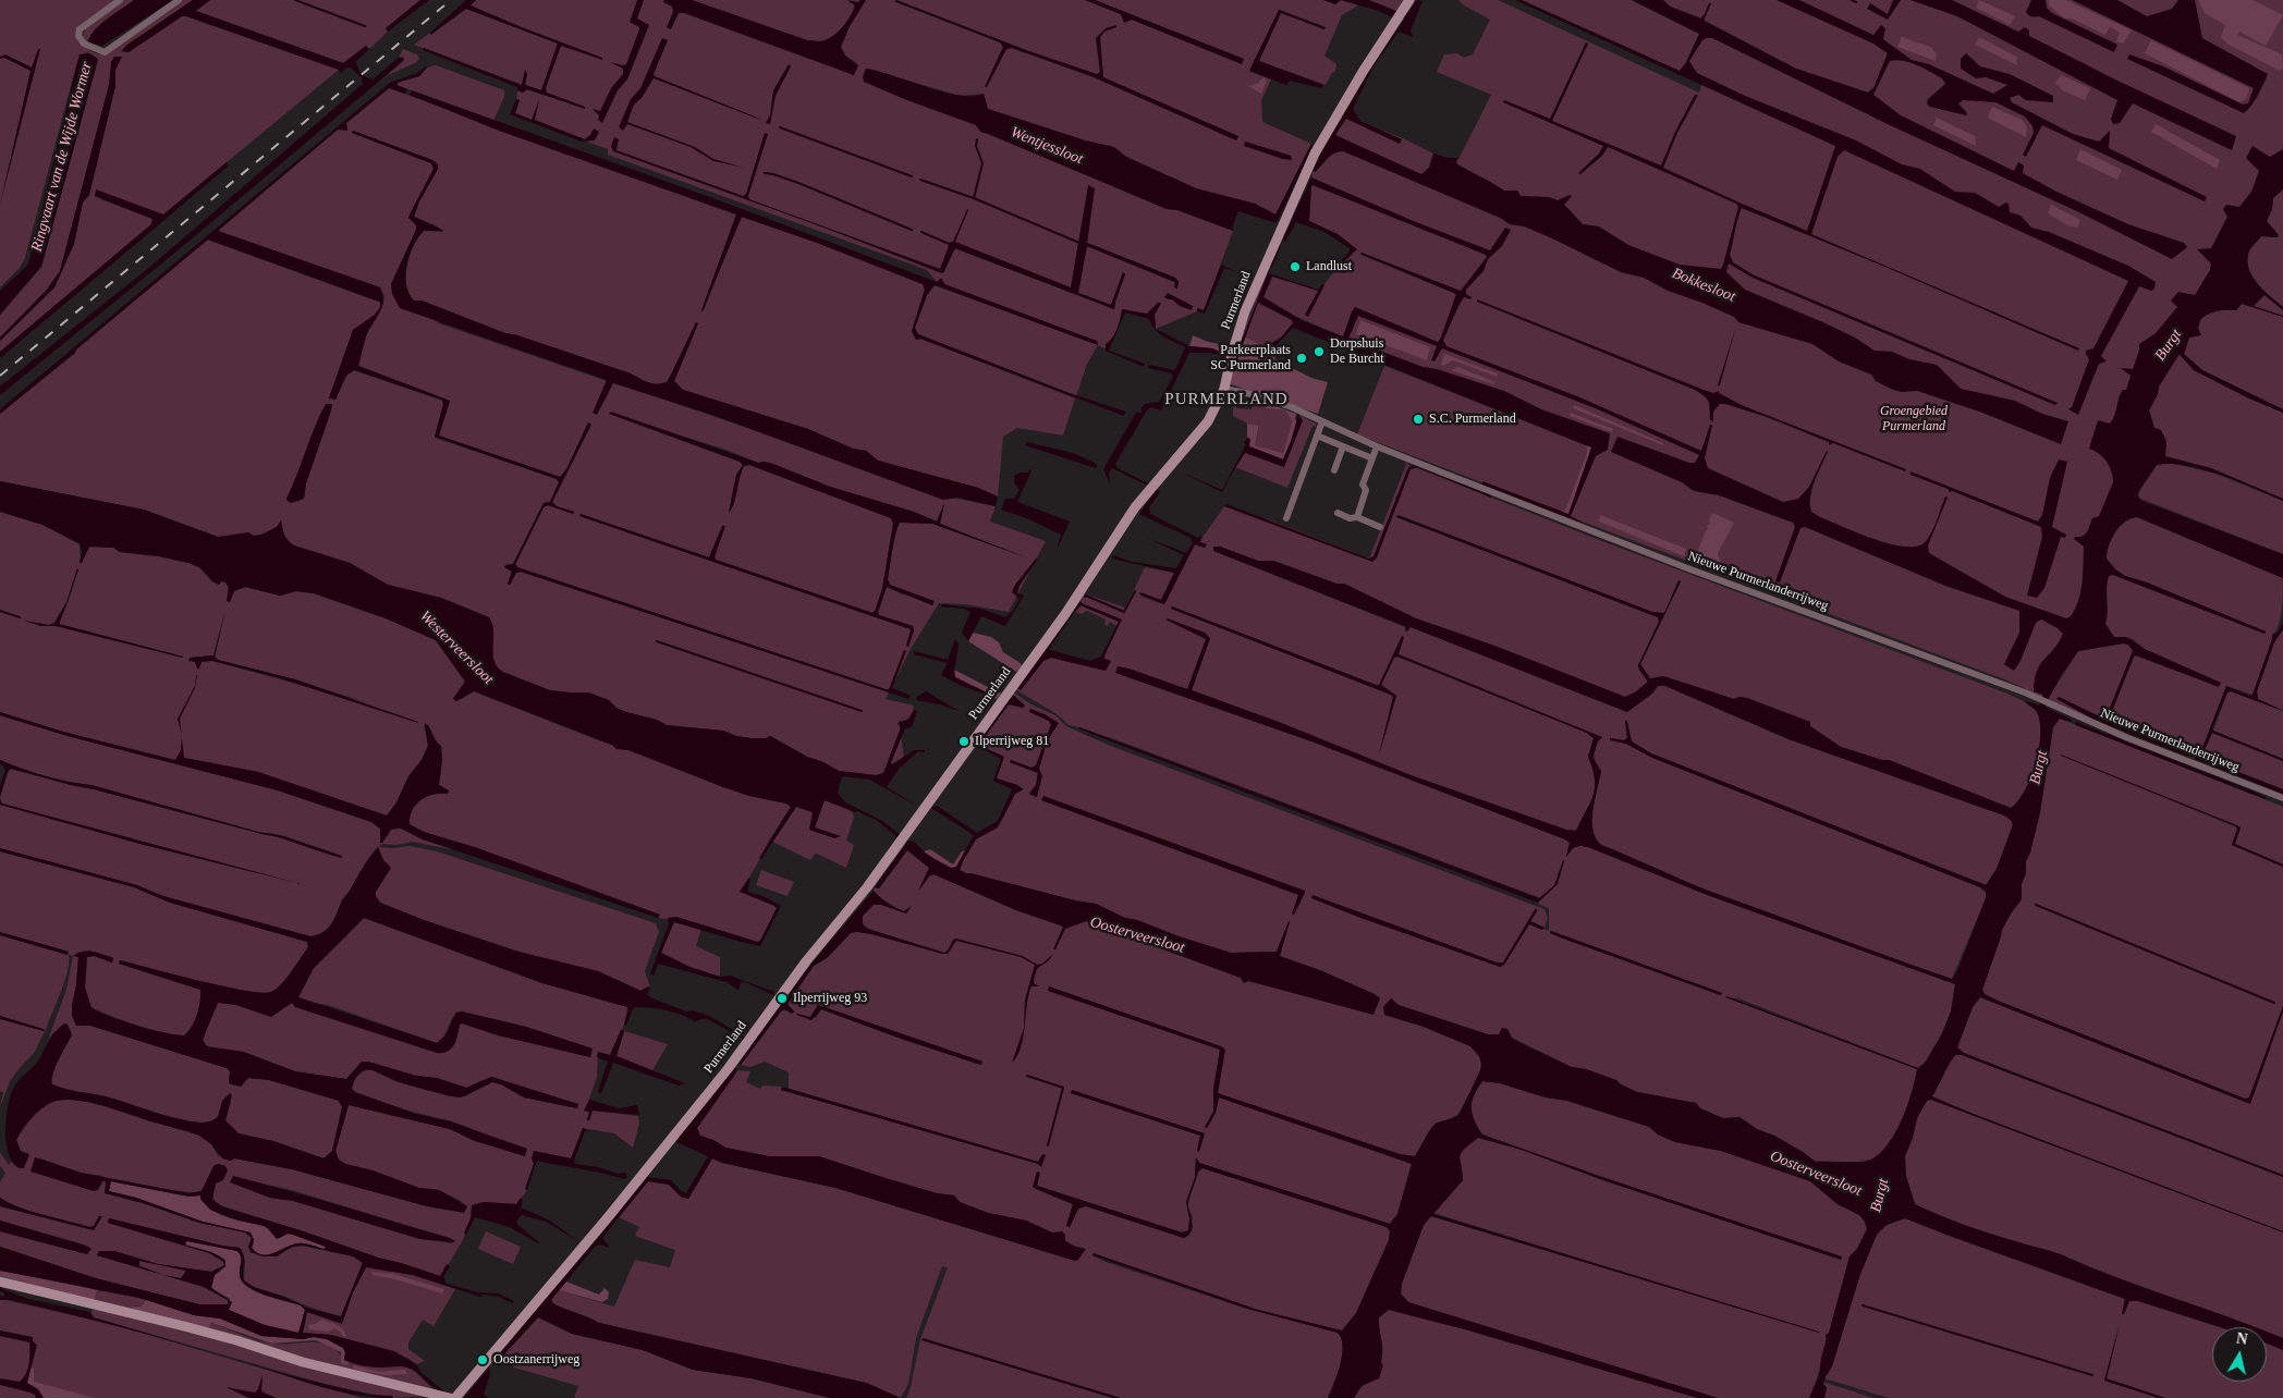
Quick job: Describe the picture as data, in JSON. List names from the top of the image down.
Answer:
{
  "streets": {
    "street": ["Purmerland", "Nieuwe Purmerlanderrijweg"]
  },
  "crossings": [
    ["Purmerland", "Nieuwe Purmerlanderrijweg"]
  ],
  "districts": ["PURMERLAND"],
  "water": [
    "Wentjessloot",
    "Ringvaart van de Wijde Wormer",
    "Bokkesloot",
    "Burgt",
    "Westerveersloot",
    "Oosterveersloot"
  ],
  "parks": ["Groengebied Purmerland"],
  "places": [
    "Landlust",
    "Dorpshuis De Burcht",
    "Parkeerplaats SC Purmerland",
    "S.C. Purmerland",
    "Ilperrijweg 81",
    "Ilperrijweg 93",
    "Oostzanerrijweg"
  ],
  "north": "top"
}
